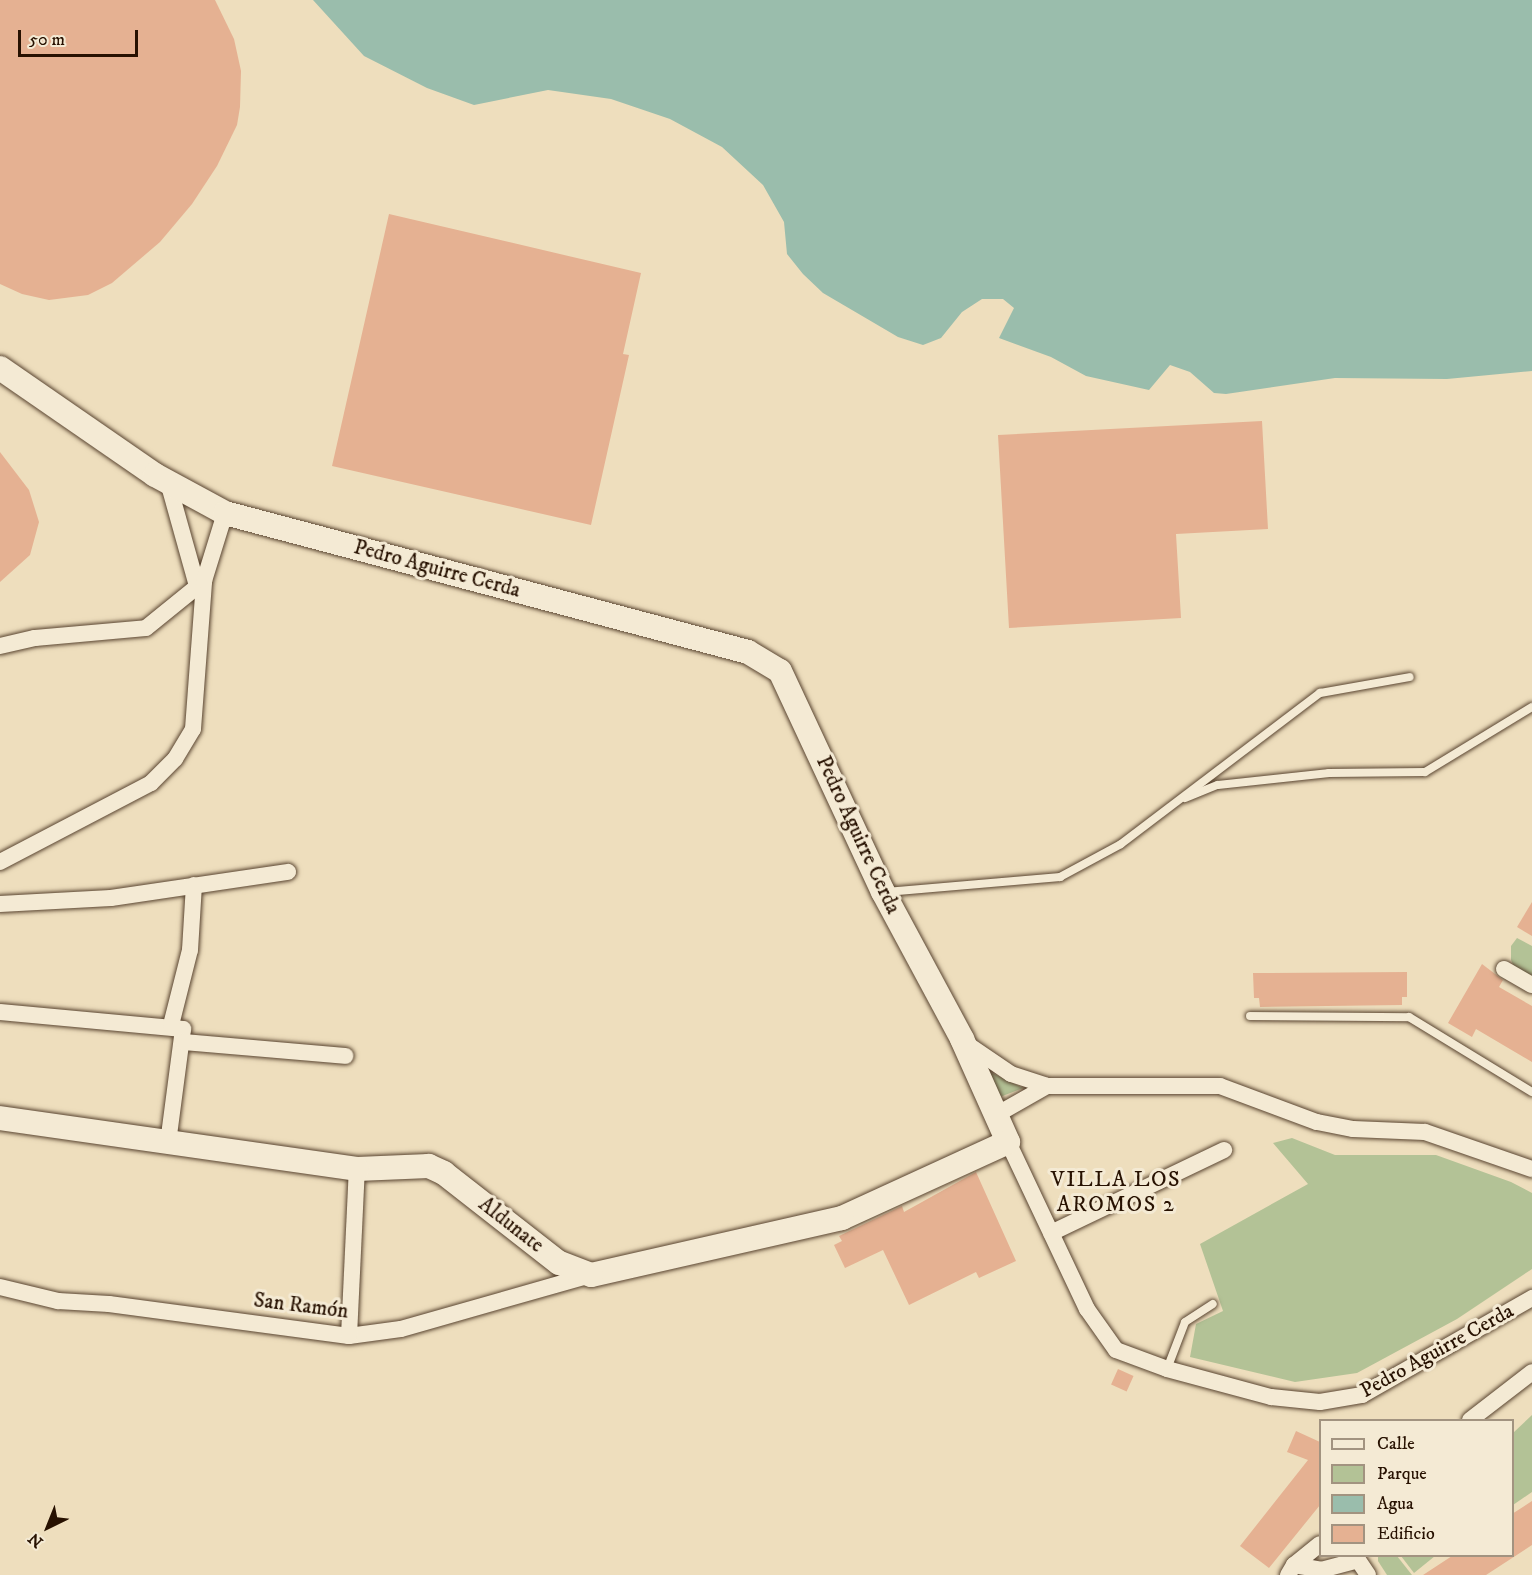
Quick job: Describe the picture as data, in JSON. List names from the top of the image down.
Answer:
{
  "streets": {
    "street": ["Pedro Aguirre Cerda", "Aldunate", "San Ramón"]
  },
  "crossings": [
    ["Aldunate", "San Ramón"]
  ],
  "districts": ["VILLA LOS AROMOS 2"],
  "legend": [
    "Calle",
    "Parque",
    "Agua",
    "Edificio"
  ],
  "scale_bar": "50 m",
  "north": "bottom left"
}
